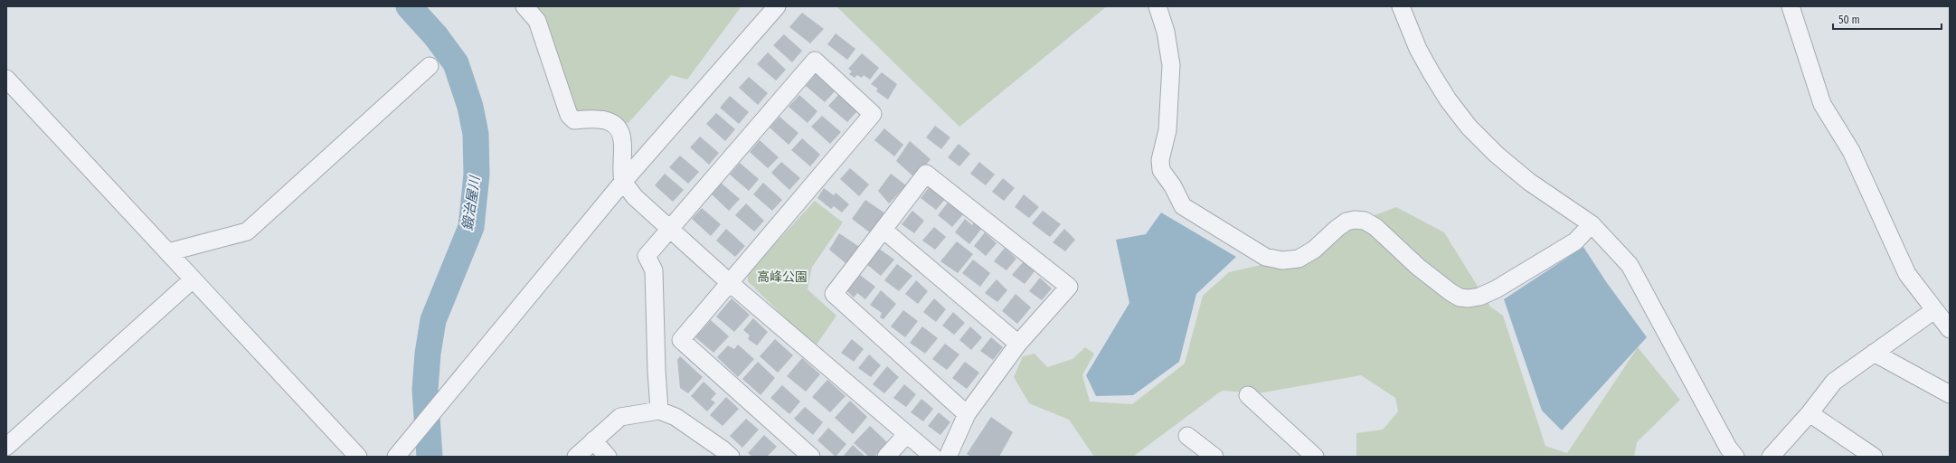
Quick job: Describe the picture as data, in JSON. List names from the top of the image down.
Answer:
{
  "water": ["鍛治屋川"],
  "parks": ["高峰公園"],
  "scale_bar": "50 m"
}
